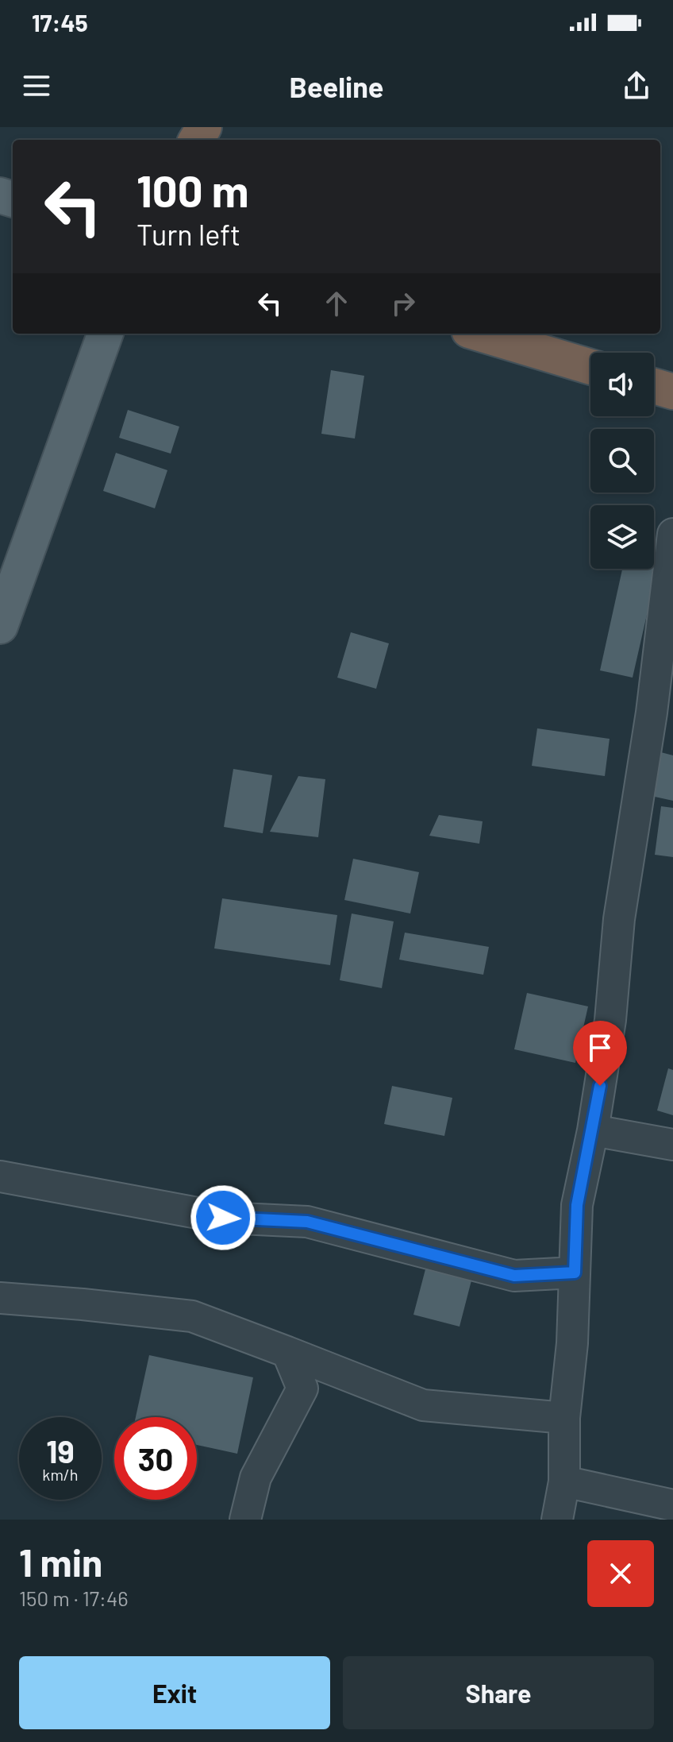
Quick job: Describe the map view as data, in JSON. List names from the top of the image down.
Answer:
{
  "page": {
    "status": "17:45",
    "header": "Beeline",
    "turn": ["100 m", "Turn left"],
    "speed": "19 km/h",
    "limit": "30",
    "heading": ["1 min", "150 m · 17:46"],
    "buttons": ["Exit", "Share"]
  }
}
